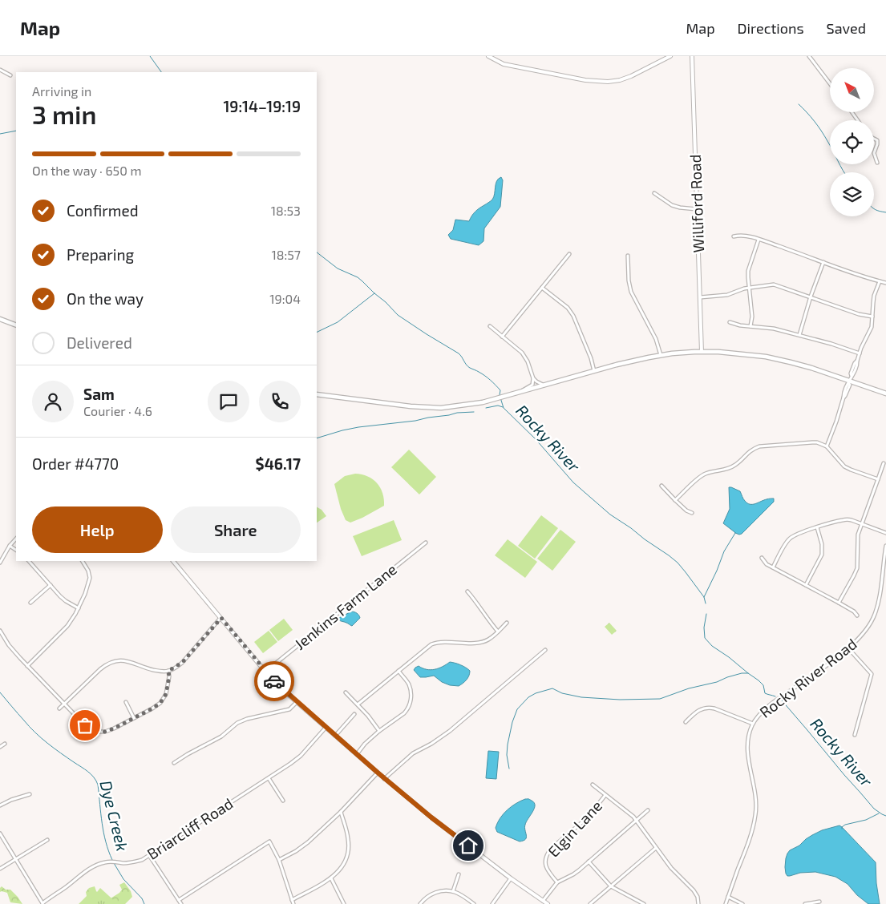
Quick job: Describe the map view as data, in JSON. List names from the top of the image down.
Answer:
{
  "streets": {
    "street": [
      "Williford Road",
      "Jenkins Farm Lane",
      "Rocky River Road",
      "Briarcliff Road",
      "Elgin Lane"
    ]
  },
  "water": ["Rocky River", "Dye Creek"],
  "north": "top left",
  "page": {
    "header": "Map",
    "nav": ["Map", "Directions", "Saved"],
    "heading": ["3 min", "Arriving in", "19:14–19:19"],
    "panel": [
      "Sam",
      "Courier · 4.6",
      "Order #4770",
      "$46.17"
    ],
    "bar": "On the way · 650 m",
    "list": [
      ["Confirmed", "18:53"],
      ["Preparing", "18:57"],
      ["On the way", "19:04"],
      "Delivered"
    ],
    "buttons": ["Help", "Share"]
  }
}
